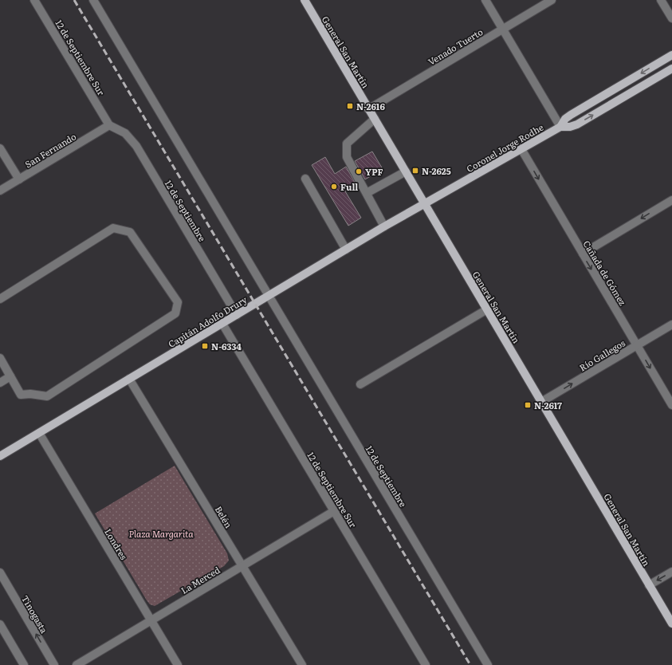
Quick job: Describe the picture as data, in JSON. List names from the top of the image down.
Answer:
{
  "streets": {
    "main road": ["General San Martín", "Coronel Jorge Rodhe", "Capitán Adolfo Drury"],
    "street": [
      "Venado Tuerto",
      "12 de Septiembre Sur",
      "San Fernando",
      "12 de Septiembre",
      "Cañada de Gómez",
      "Río Gallegos",
      "Belén",
      "Londres",
      "La Merced",
      "Tinogasta"
    ]
  },
  "crossings": [
    ["Venado Tuerto", "General San Martín"],
    ["General San Martín", "Coronel Jorge Rodhe"],
    ["General San Martín", "Capitán Adolfo Drury"],
    ["General San Martín", "Río Gallegos"],
    ["12 de Septiembre Sur", "San Fernando"],
    ["12 de Septiembre Sur", "12 de Septiembre"],
    ["12 de Septiembre Sur", "Capitán Adolfo Drury"],
    ["12 de Septiembre Sur", "La Merced"],
    ["Coronel Jorge Rodhe", "Cañada de Gómez"],
    ["Coronel Jorge Rodhe", "Capitán Adolfo Drury"],
    ["San Fernando", "12 de Septiembre"],
    ["12 de Septiembre", "Capitán Adolfo Drury"],
    ["Cañada de Gómez", "Río Gallegos"],
    ["Capitán Adolfo Drury", "Belén"],
    ["Capitán Adolfo Drury", "Londres"],
    ["Belén", "La Merced"],
    ["Londres", "La Merced"]
  ],
  "one_way": ["Cañada de Gómez", "Río Gallegos"],
  "parks": ["Plaza Margarita"],
  "places": {
    "transit": [
      "N-2616",
      "N-2625",
      "N-6334",
      "N-2617"
    ],
    "other": ["YPF", "Full"]
  }
}
